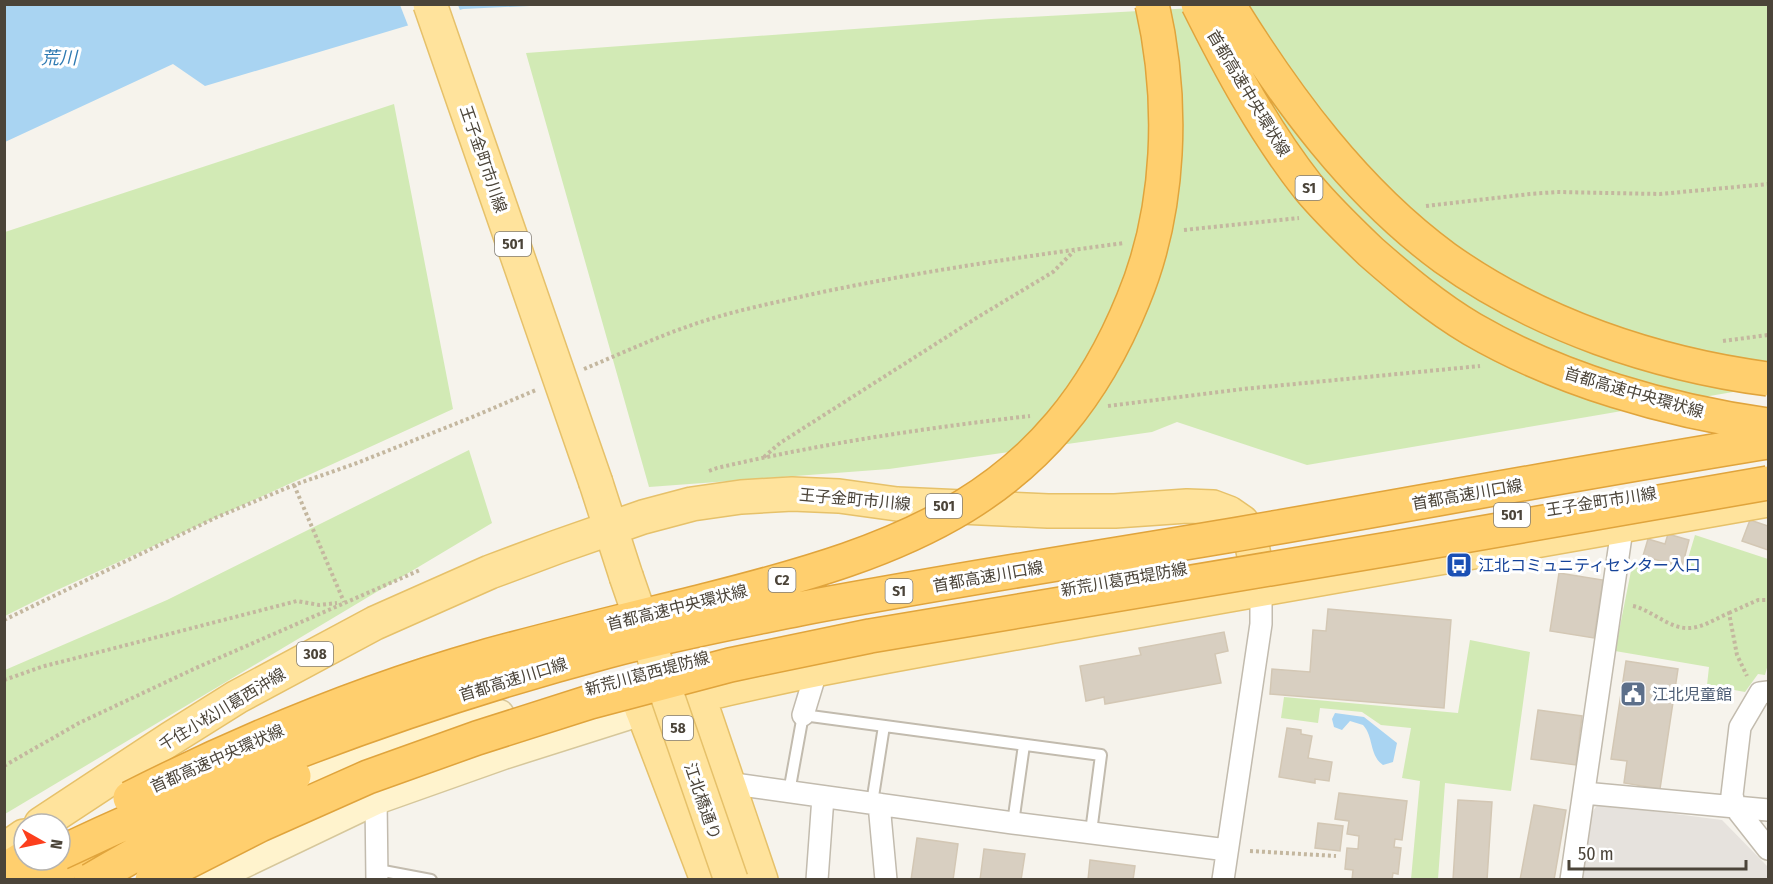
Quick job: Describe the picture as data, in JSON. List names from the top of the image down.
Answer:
{
  "streets": {
    "highway": [
      "首都高速中央環状線",
      "S1",
      "首都高速川口線",
      "C2"
    ],
    "main road": [
      "王子金町市川線",
      "501",
      "新荒川葛西堤防線",
      "308",
      "千住小松川葛西沖線",
      "58",
      "江北橋通り"
    ]
  },
  "crossings": [
    ["王子金町市川線", "新荒川葛西堤防線"],
    ["王子金町市川線", "千住小松川葛西沖線"],
    ["王子金町市川線", "58"],
    ["王子金町市川線", "江北橋通り"],
    ["新荒川葛西堤防線", "58"],
    ["千住小松川葛西沖線", "江北橋通り"],
    ["58", "江北橋通り"]
  ],
  "water": ["荒川"],
  "places": {
    "bus stop": ["江北コミュニティセンター入口"],
    "public building": ["江北児童館"]
  },
  "scale_bar": "50 m",
  "north": "right"
}
